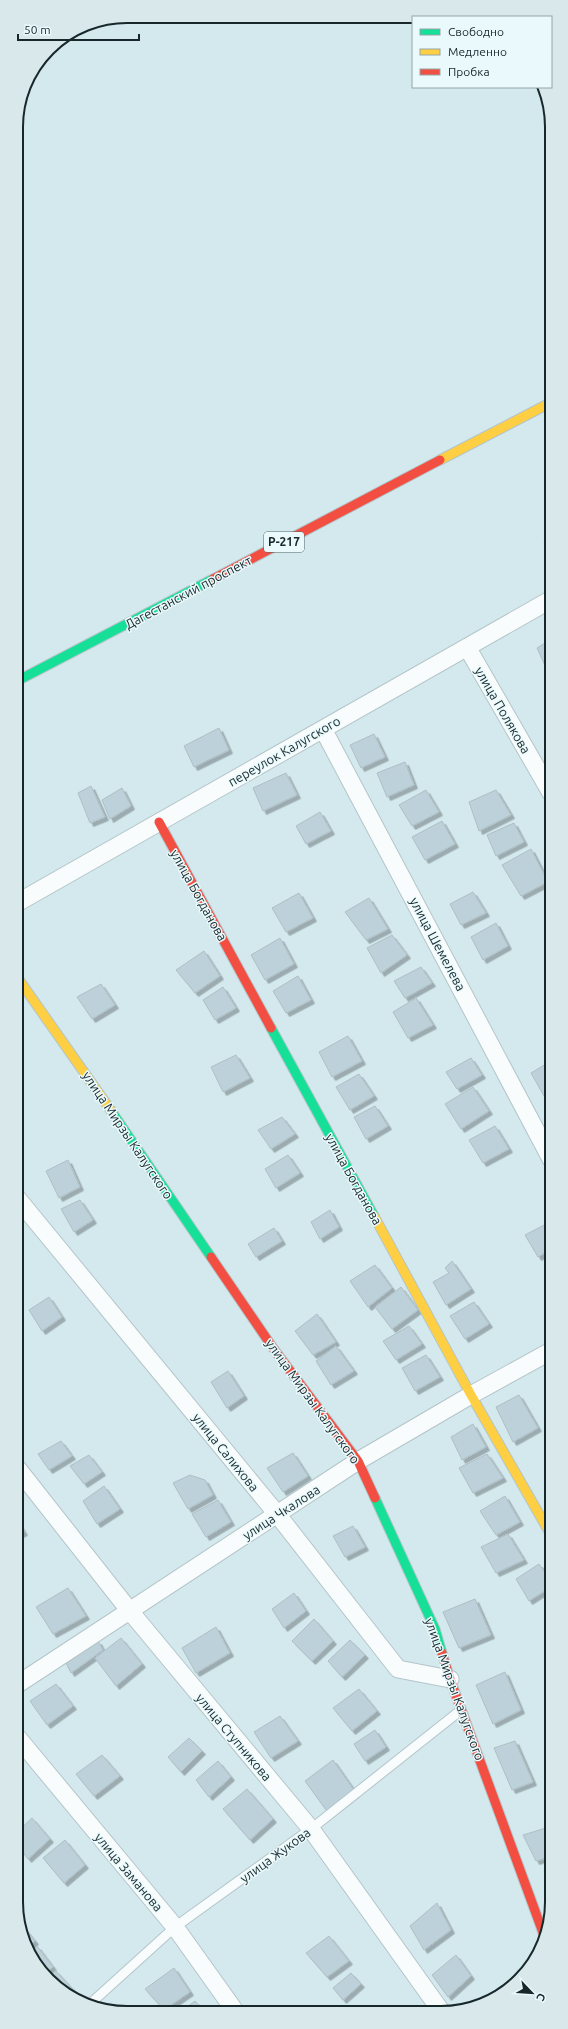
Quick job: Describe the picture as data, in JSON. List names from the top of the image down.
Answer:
{
  "streets": {
    "main road": [
      "Р-217",
      "Дагестанский проспект",
      "улица Богданова",
      "улица Мирзы Калугского"
    ],
    "street": [
      "улица Полякова",
      "переулок Калугского",
      "улица Шемелева",
      "улица Салихова",
      "улица Чкалова",
      "улица Ступникова",
      "улица Заманова"
    ],
    "lane": ["улица Жукова"]
  },
  "crossings": [
    ["улица Полякова", "переулок Калугского"],
    ["переулок Калугского", "улица Богданова"],
    ["переулок Калугского", "улица Шемелева"],
    ["улица Богданова", "улица Чкалова"],
    ["улица Мирзы Калугского", "улица Салихова"],
    ["улица Мирзы Калугского", "улица Чкалова"],
    ["улица Мирзы Калугского", "улица Жукова"],
    ["улица Салихова", "улица Чкалова"],
    ["улица Чкалова", "улица Ступникова"],
    ["улица Ступникова", "улица Жукова"],
    ["улица Жукова", "улица Заманова"]
  ],
  "legend": ["Свободно", "Медленно", "Пробка"],
  "scale_bar": "50 m",
  "north": "bottom right"
}
